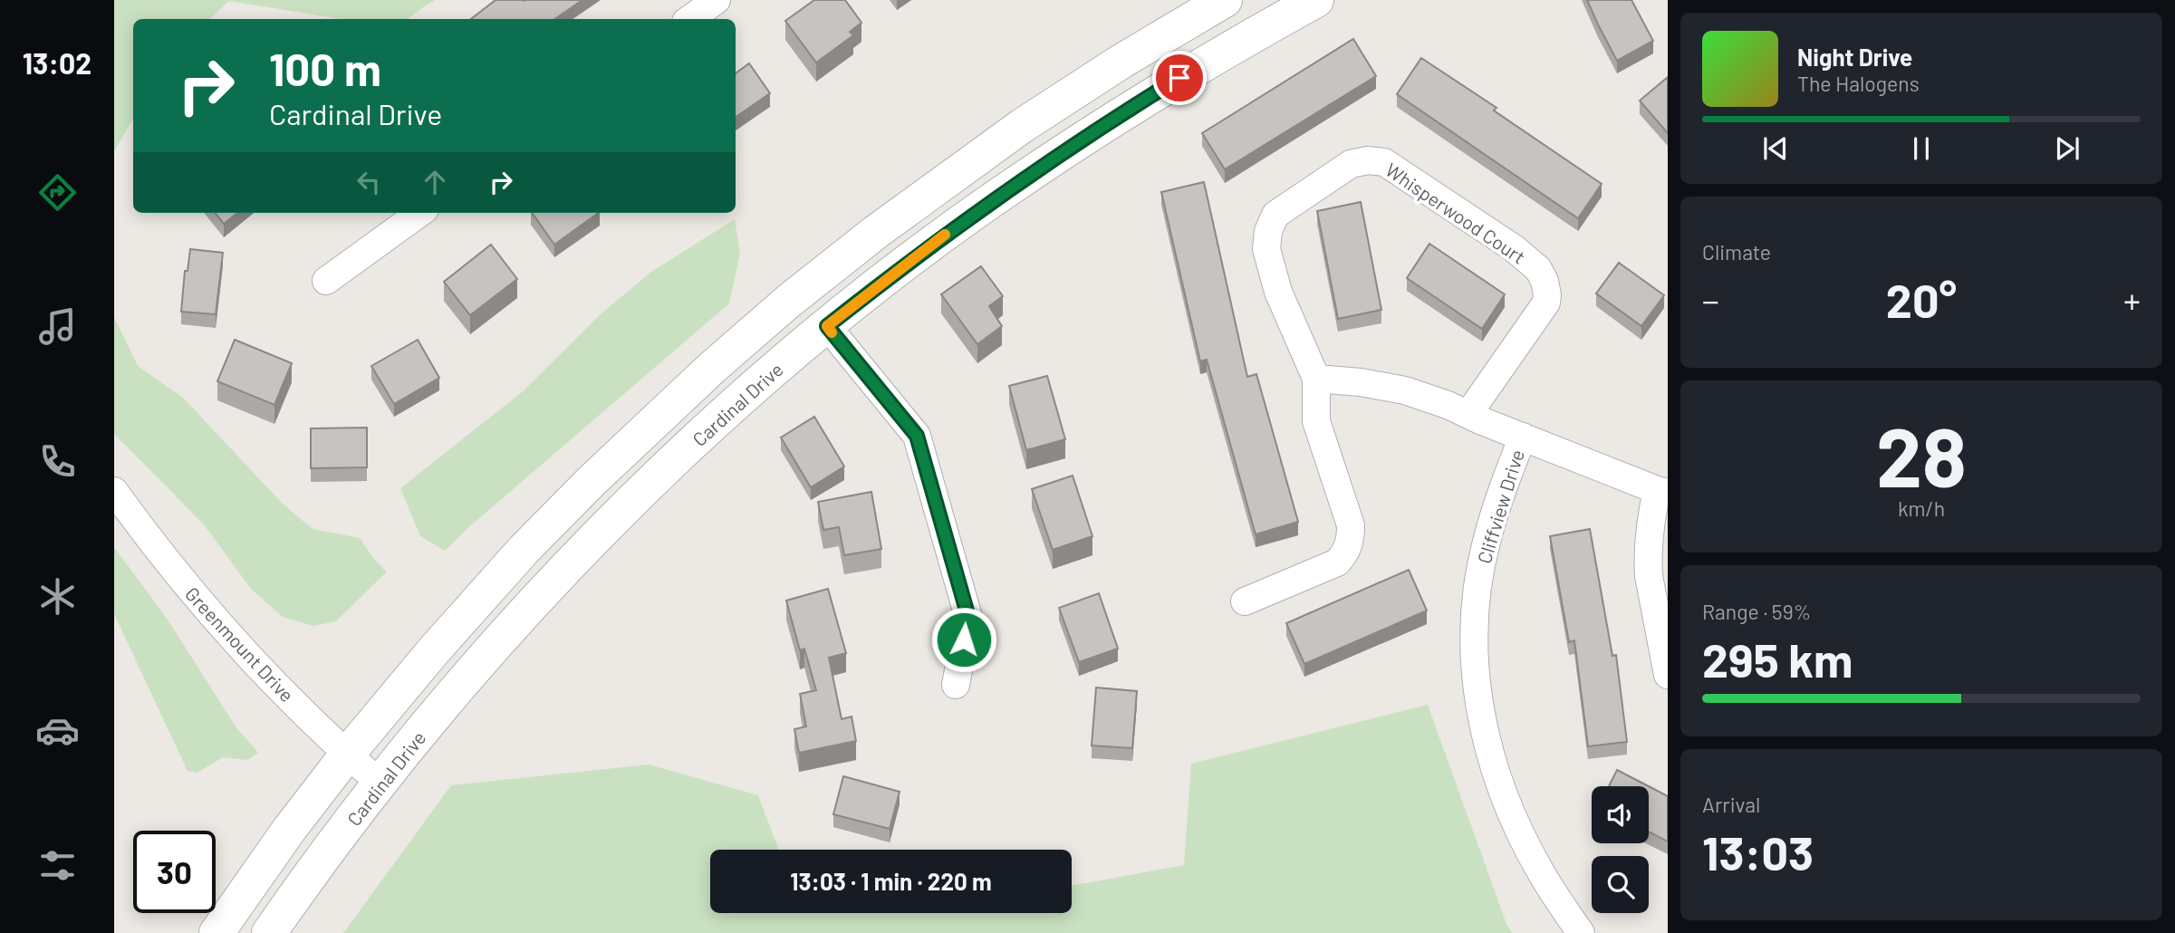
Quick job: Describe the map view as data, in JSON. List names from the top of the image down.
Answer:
{
  "streets": {
    "main road": ["Cardinal Drive"],
    "street": ["Whisperwood Court", "Cliffview Drive", "Greenmount Drive"]
  },
  "crossings": [
    ["Cardinal Drive", "Greenmount Drive"]
  ],
  "page": {
    "tabs": "13:02",
    "turn": ["100 m", "Cardinal Drive"],
    "song": ["Night Drive", "The Halogens"],
    "tile": [
      "Climate",
      ["28", "km/h"],
      ["Range · 59%", "295 km"],
      ["Arrival", "13:03"]
    ],
    "heat": ["−", "20°", "+"],
    "limit": "30",
    "trip": "13:03 · 1 min · 220 m"
  }
}
